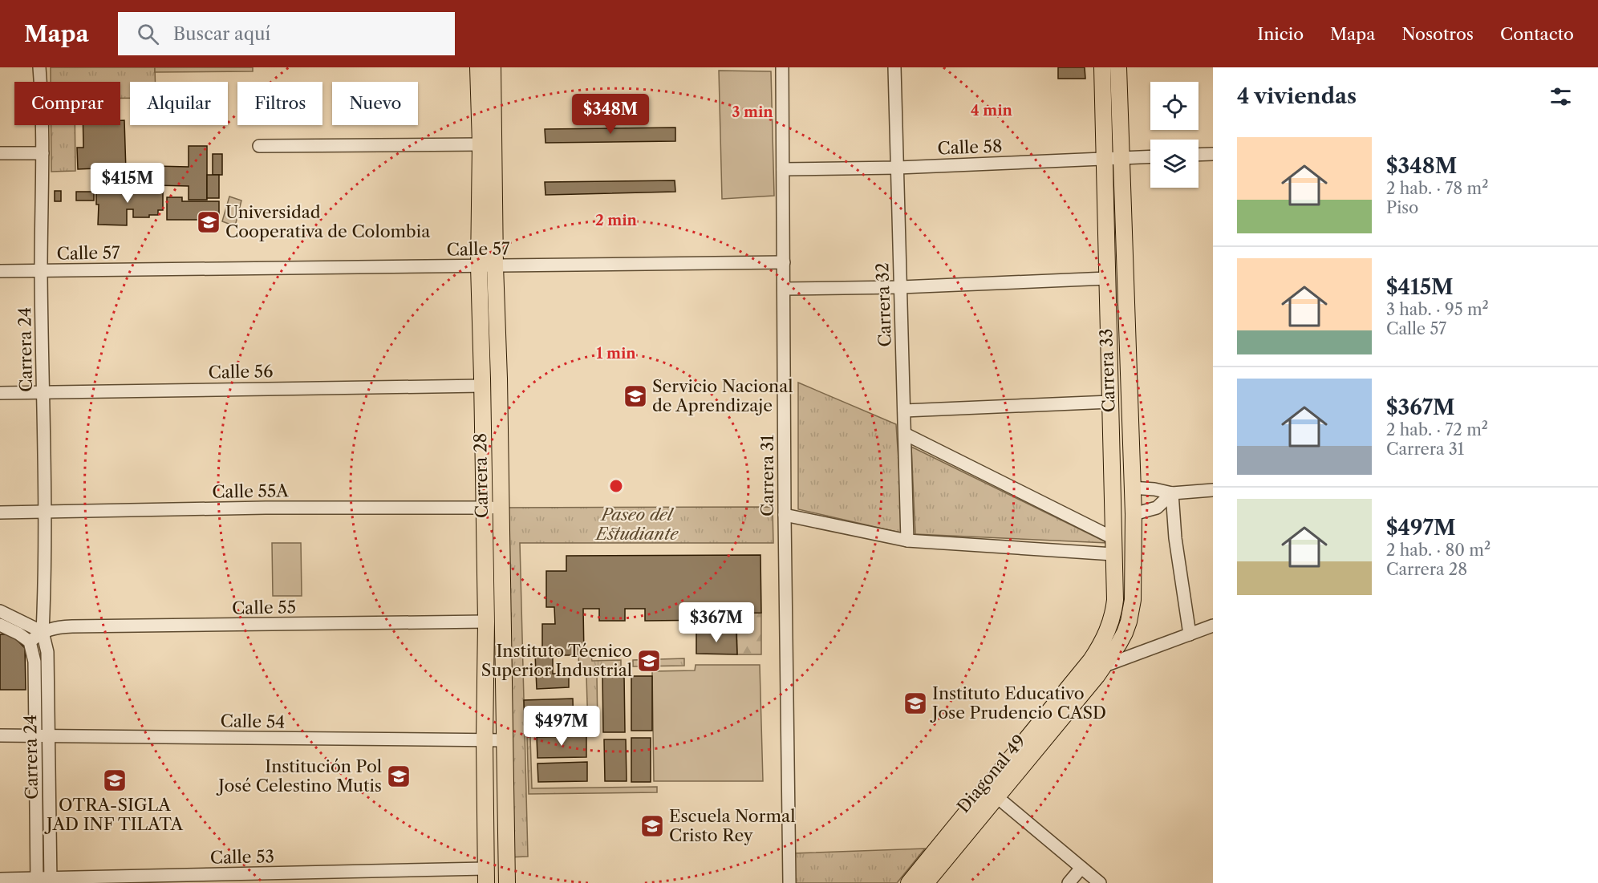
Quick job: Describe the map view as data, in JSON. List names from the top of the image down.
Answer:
{
  "streets": {
    "main road": ["Carrera 33", "Carrera 28", "Diagonal 49"],
    "street": [
      "Calle 58",
      "Calle 57",
      "Carrera 32",
      "Carrera 24",
      "Calle 56",
      "Carrera 31",
      "Calle 55A",
      "Calle 55",
      "Calle 54",
      "Calle 53"
    ]
  },
  "crossings": [
    ["Calle 58", "Carrera 32"],
    ["Calle 58", "Carrera 33"],
    ["Calle 58", "Carrera 31"],
    ["Calle 57", "Carrera 24"],
    ["Calle 57", "Carrera 28"],
    ["Calle 57", "Carrera 31"],
    ["Carrera 24", "Calle 56"],
    ["Carrera 24", "Calle 55A"],
    ["Carrera 24", "Calle 55"],
    ["Carrera 24", "Calle 54"],
    ["Carrera 24", "Calle 53"],
    ["Carrera 33", "Diagonal 49"],
    ["Calle 56", "Carrera 28"],
    ["Carrera 28", "Calle 55A"],
    ["Carrera 28", "Calle 55"],
    ["Carrera 28", "Calle 54"],
    ["Carrera 28", "Calle 53"]
  ],
  "parks": ["Paseo del Estudiante"],
  "places": {
    "school or university": [
      "Universidad Cooperativa de Colombia",
      "Servicio Nacional de Aprendizaje",
      "Instituto Técnico Superior Industrial",
      "Instituto Educativo Jose Prudencio CASD",
      "Institución Pol José Celestino Mutis",
      "OTRA-SIGLA JAD INF TILATA",
      "Escuela Normal Cristo Rey"
    ]
  },
  "page": {
    "header": "Mapa",
    "search": "Buscar aquí",
    "nav": [
      "Inicio",
      "Mapa",
      "Nosotros",
      "Contacto"
    ],
    "heading": "4 viviendas",
    "chip": [
      "Comprar",
      "Alquilar",
      "Filtros",
      "Nuevo"
    ],
    "price": [
      "$348M",
      "$415M",
      "$367M",
      "$497M"
    ],
    "list": [
      {
        "name": "$348M",
        "note": "2 hab. · 78 m² · Piso"
      },
      {
        "name": "$415M",
        "note": "3 hab. · 95 m² · Calle 57"
      },
      {
        "name": "$367M",
        "note": "2 hab. · 72 m² · Carrera 31"
      },
      {
        "name": "$497M",
        "note": "2 hab. · 80 m² · Carrera 28"
      }
    ]
  },
  "rings": [
    "4 min",
    "3 min",
    "2 min",
    "1 min"
  ]
}
